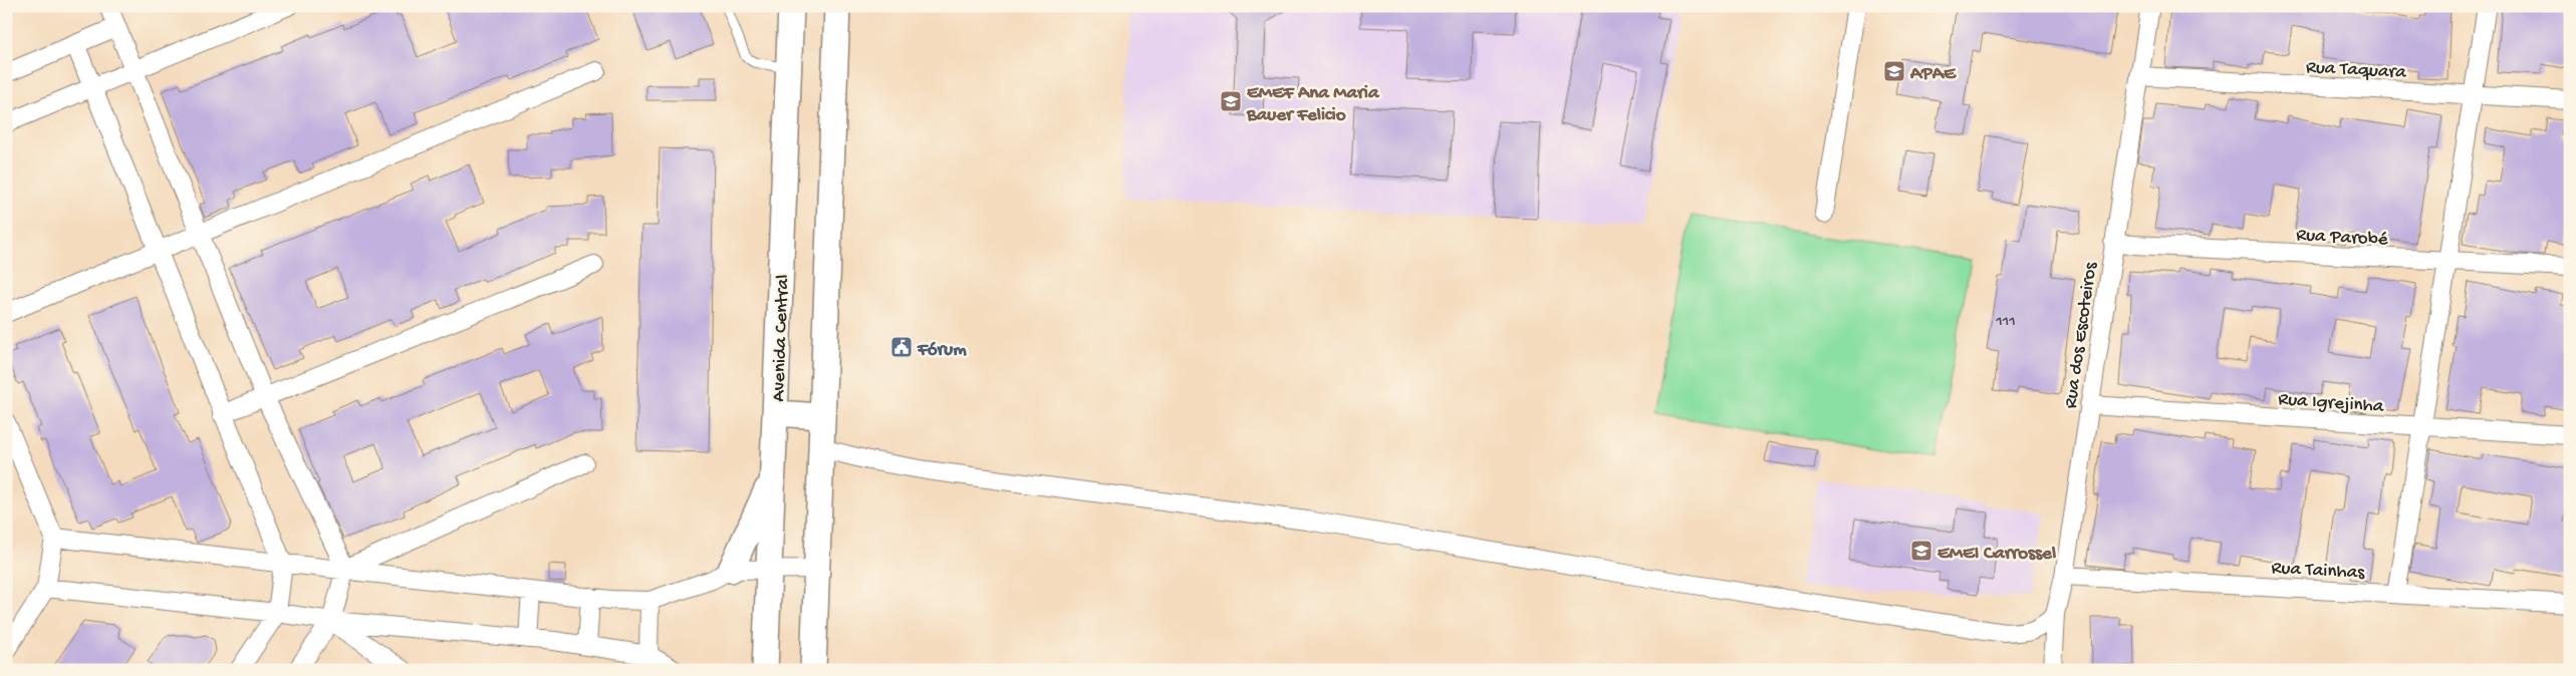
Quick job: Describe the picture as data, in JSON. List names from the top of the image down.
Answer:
{
  "streets": {
    "main road": ["Avenida Central"],
    "street": [
      "Rua Taquara",
      "Rua Parobé",
      "Rua dos Escoteiros",
      "Rua Igrejinha",
      "Rua Tainhas"
    ]
  },
  "crossings": [
    ["Rua Taquara", "Rua dos Escoteiros"],
    ["Rua Parobé", "Rua dos Escoteiros"],
    ["Rua dos Escoteiros", "Rua Igrejinha"],
    ["Rua dos Escoteiros", "Rua Tainhas"]
  ],
  "places": {
    "school or university": ["APAE", "EMEF Ana Maria Bauer Felicio", "EMEI Carrossel"],
    "public building": ["Fórum"]
  },
  "house_numbers": ["111"]
}
